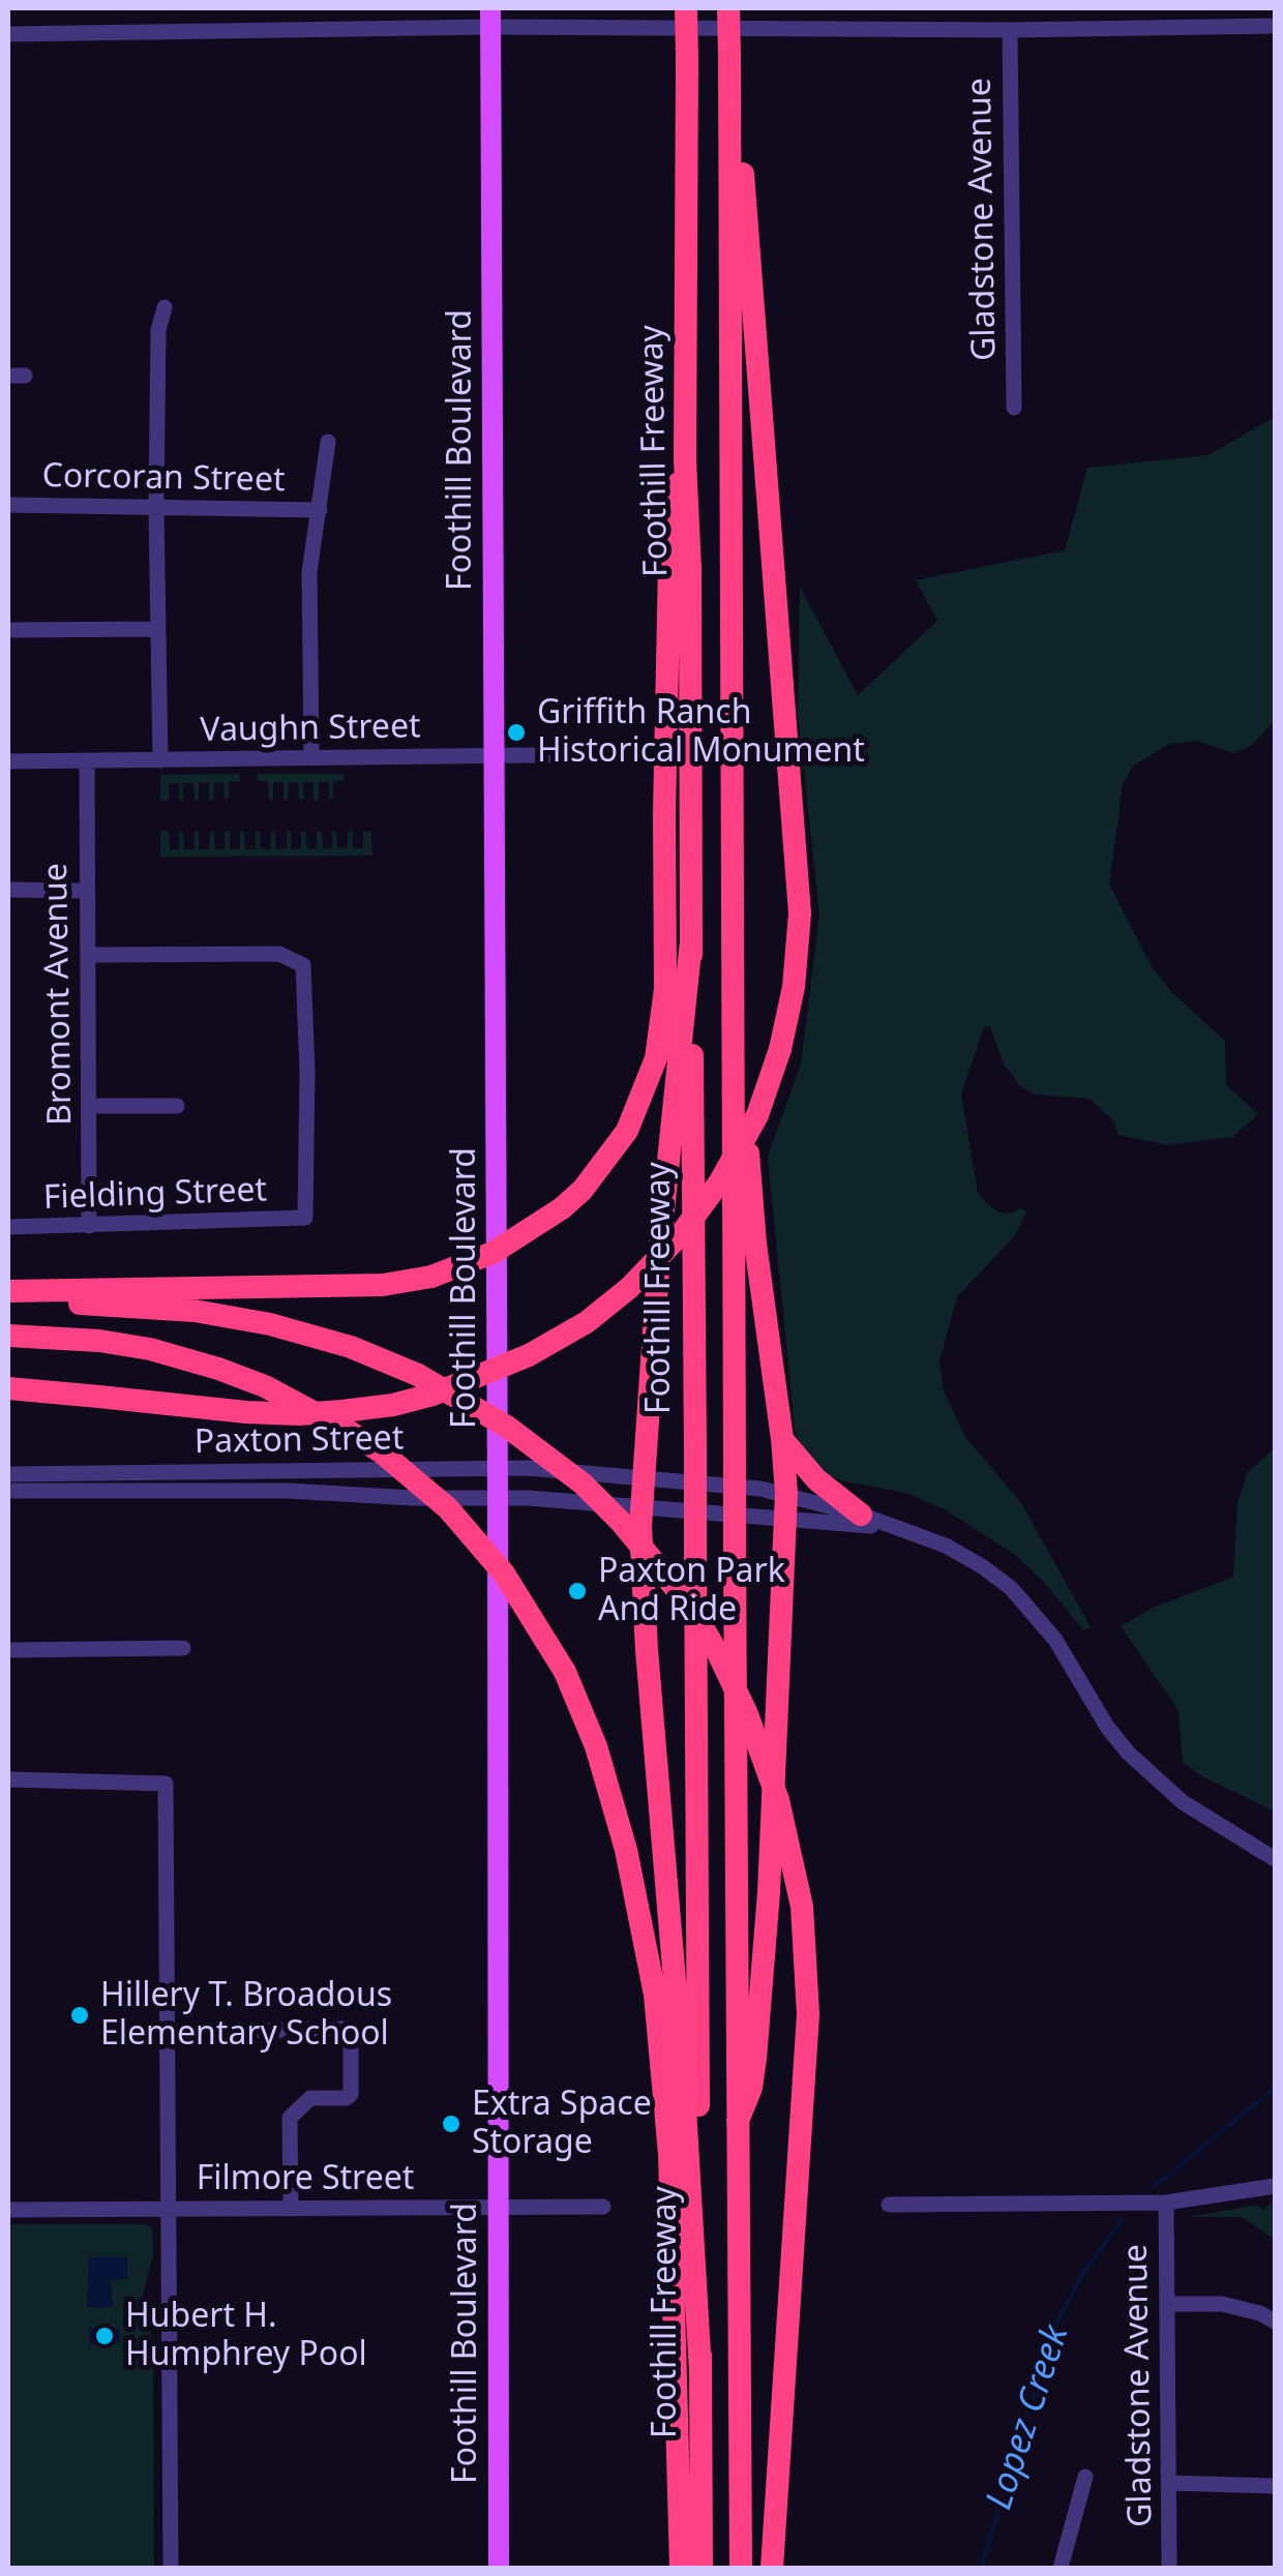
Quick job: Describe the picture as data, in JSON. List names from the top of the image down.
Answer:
{
  "streets": {
    "highway": ["Foothill Freeway"],
    "main road": ["Foothill Boulevard"],
    "street": [
      "Gladstone Avenue",
      "Corcoran Street",
      "Vaughn Street",
      "Bromont Avenue",
      "Fielding Street",
      "Paxton Street",
      "Filmore Street"
    ]
  },
  "crossings": [
    ["Foothill Boulevard", "Vaughn Street"],
    ["Foothill Boulevard", "Paxton Street"],
    ["Foothill Boulevard", "Filmore Street"],
    ["Vaughn Street", "Bromont Avenue"],
    ["Bromont Avenue", "Fielding Street"]
  ],
  "water": ["Lopez Creek"],
  "places": [
    "Griffith Ranch Historical Monument",
    "Paxton Park And Ride",
    "Hillery T. Broadous Elementary School",
    "Extra Space Storage",
    "Hubert H. Humphrey Pool"
  ]
}
